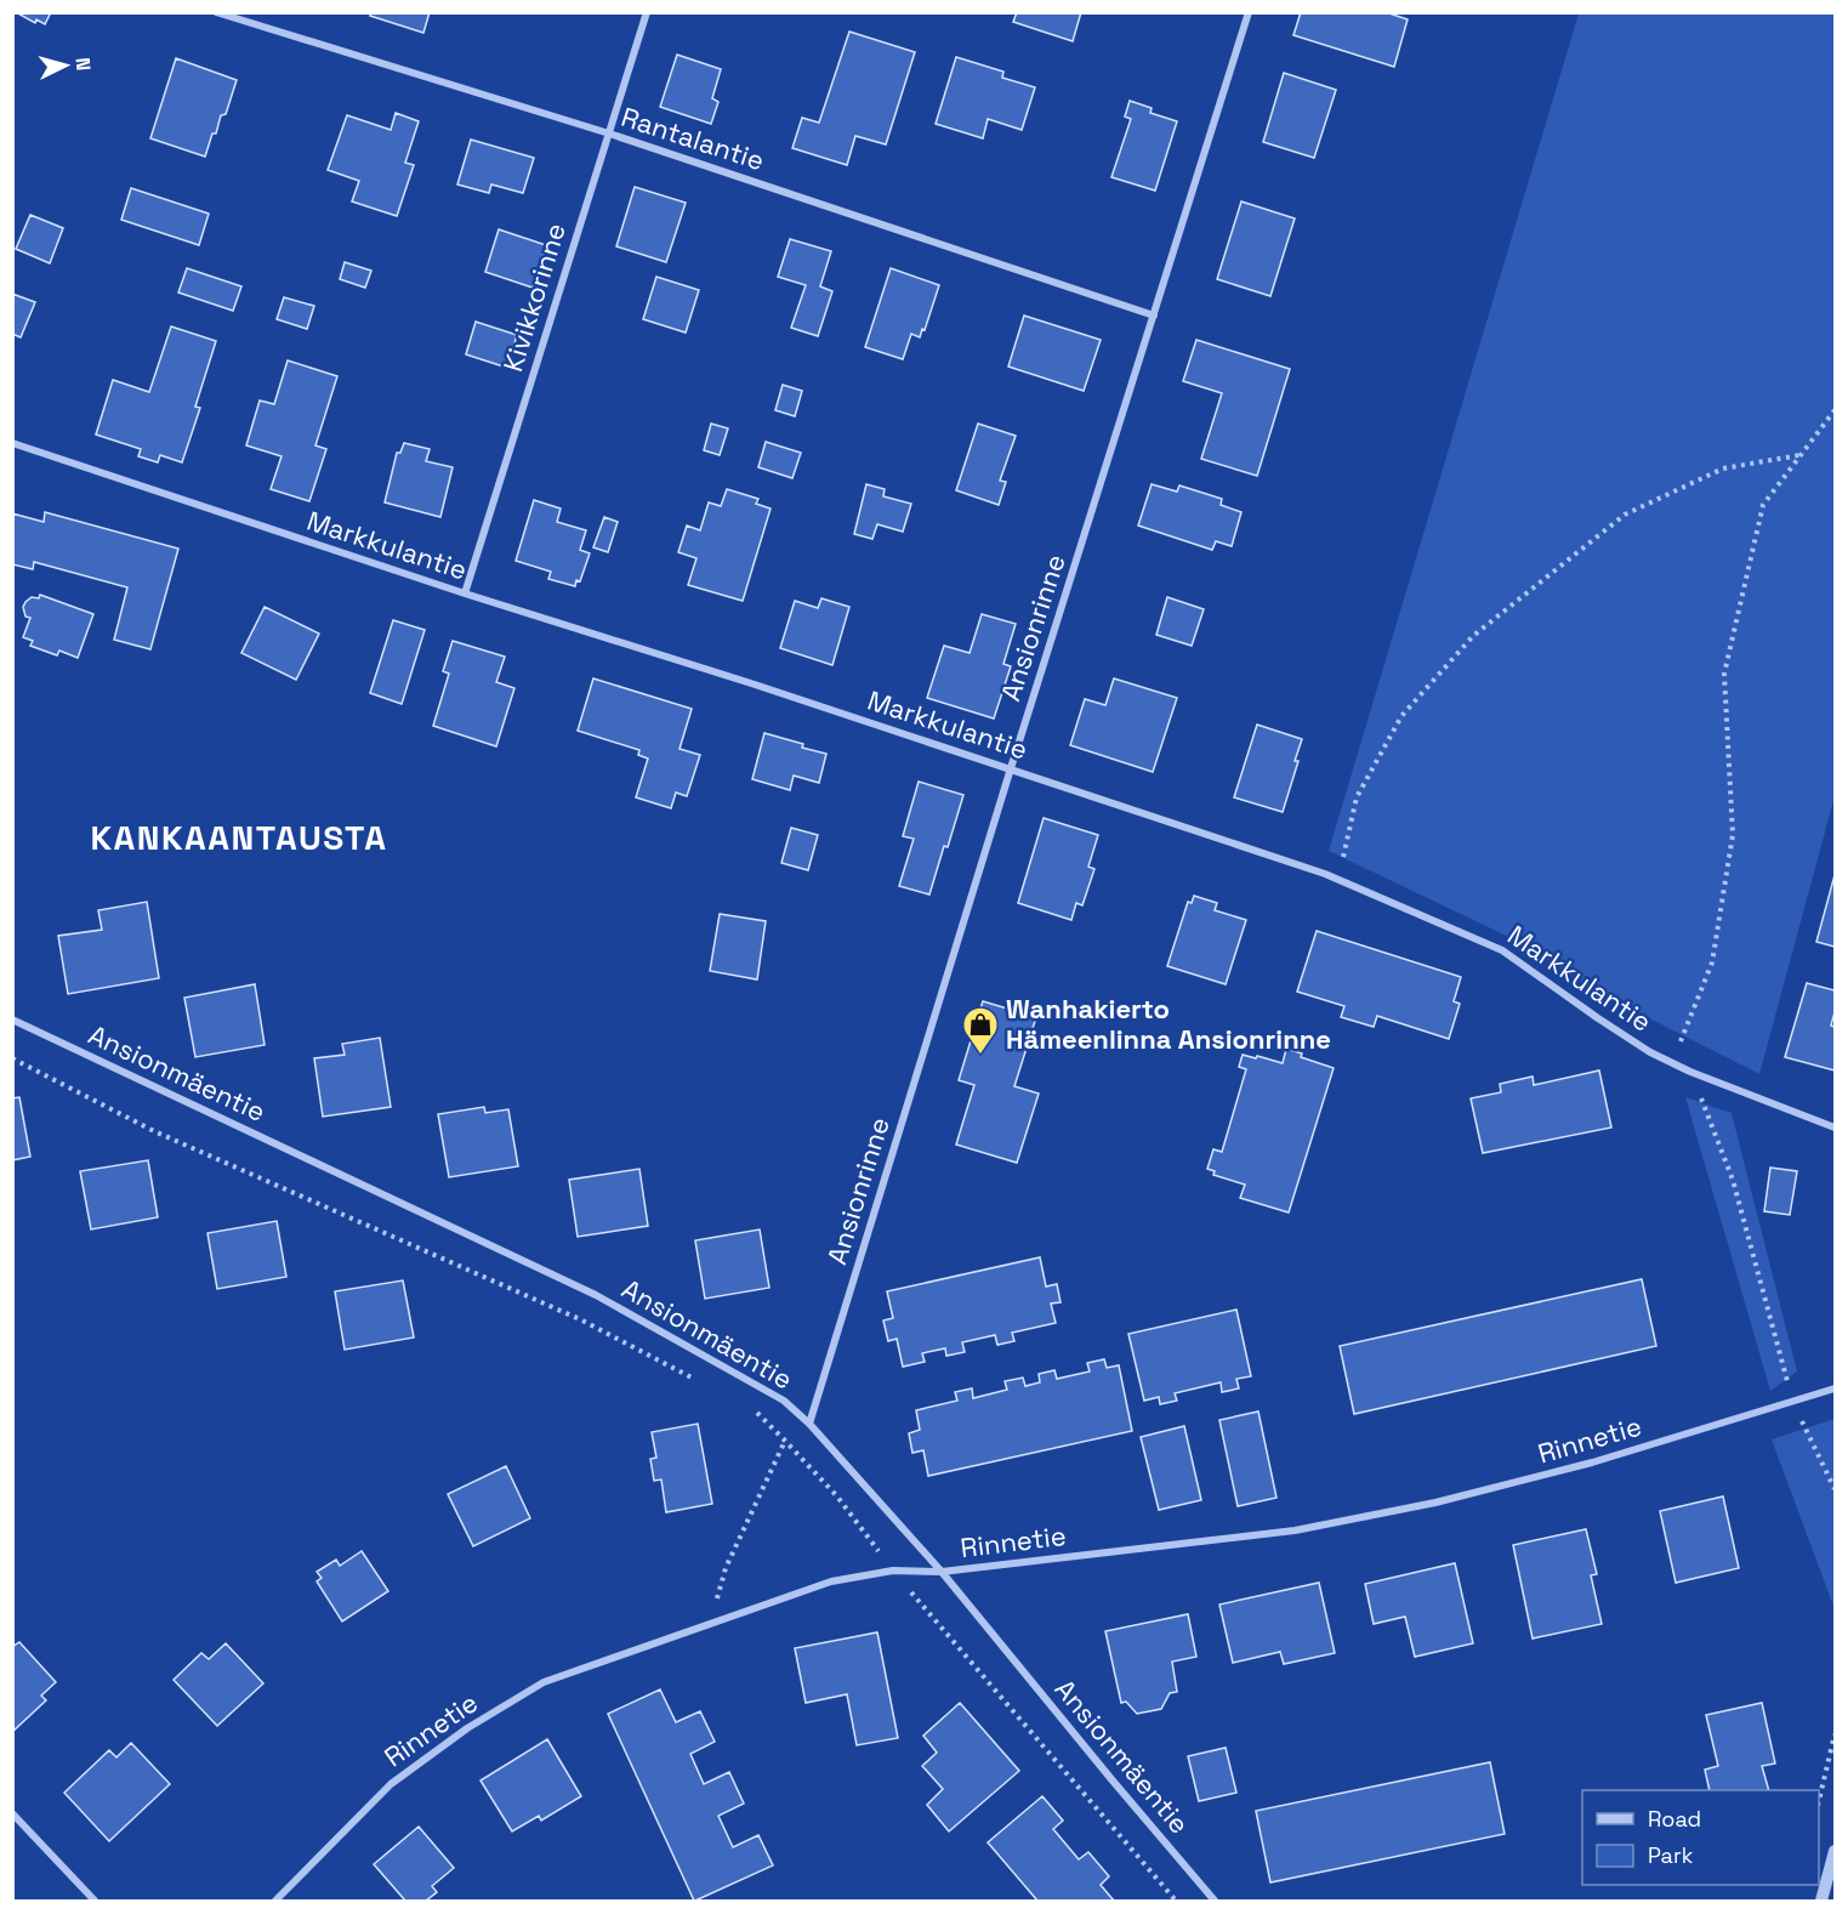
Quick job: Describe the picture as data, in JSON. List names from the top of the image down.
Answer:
{
  "streets": {
    "street": [
      "Rantalantie",
      "Kivikkorinne",
      "Markkulantie",
      "Ansionrinne",
      "Ansionmäentie",
      "Rinnetie"
    ]
  },
  "crossings": [
    ["Rantalantie", "Kivikkorinne"],
    ["Rantalantie", "Ansionrinne"],
    ["Kivikkorinne", "Markkulantie"],
    ["Markkulantie", "Ansionrinne"],
    ["Ansionrinne", "Ansionmäentie"],
    ["Ansionmäentie", "Rinnetie"]
  ],
  "districts": ["KANKAANTAUSTA"],
  "places": {
    "shop": ["Wanhakierto Hämeenlinna Ansionrinne"]
  },
  "legend": ["Road", "Park"],
  "north": "right"
}
